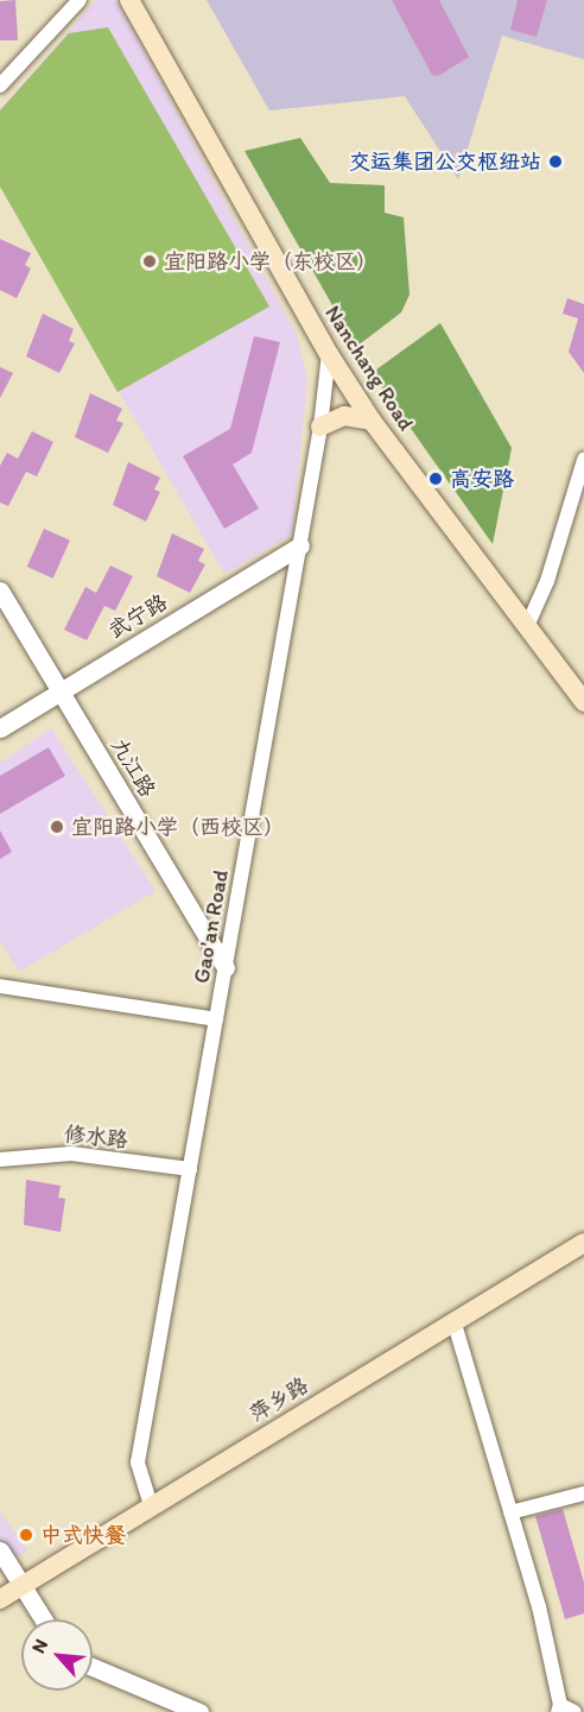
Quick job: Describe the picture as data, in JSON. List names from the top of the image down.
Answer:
{
  "streets": {
    "main road": ["Nanchang Road", "萍乡路"],
    "street": [
      "武宁路",
      "九江路",
      "Gao'an Road",
      "修水路"
    ]
  },
  "crossings": [
    ["Nanchang Road", "Gao'an Road"],
    ["武宁路", "九江路"],
    ["武宁路", "Gao'an Road"],
    ["九江路", "Gao'an Road"],
    ["Gao'an Road", "修水路"],
    ["Gao'an Road", "萍乡路"]
  ],
  "places": [
    "交运集团公交枢纽站",
    "宜阳路小学（东校区）",
    "高安路",
    "宜阳路小学（西校区）",
    "中式快餐"
  ],
  "north": "top left"
}
